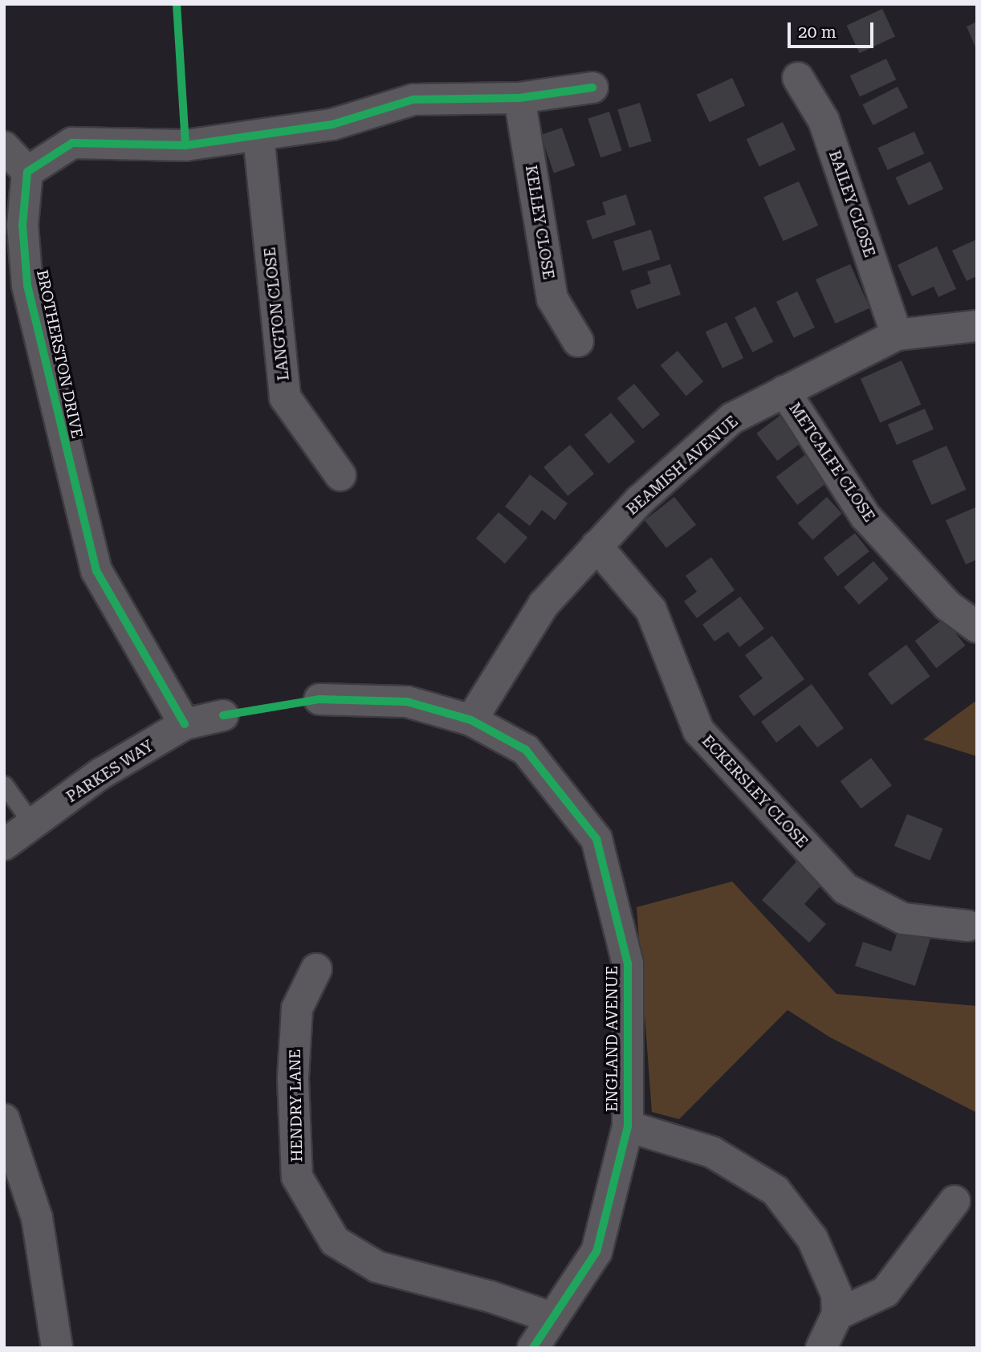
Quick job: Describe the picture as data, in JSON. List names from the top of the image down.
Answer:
{
  "streets": {
    "street": [
      "BAILEY CLOSE",
      "KELLEY CLOSE",
      "LANGTON CLOSE",
      "BROTHERSTON DRIVE",
      "METCALFE CLOSE",
      "BEAMISH AVENUE",
      "PARKES WAY",
      "ECKERSLEY CLOSE",
      "ENGLAND AVENUE",
      "HENDRY LANE"
    ]
  },
  "crossings": [
    ["BAILEY CLOSE", "BEAMISH AVENUE"],
    ["BROTHERSTON DRIVE", "PARKES WAY"],
    ["METCALFE CLOSE", "BEAMISH AVENUE"],
    ["BEAMISH AVENUE", "ECKERSLEY CLOSE"],
    ["BEAMISH AVENUE", "ENGLAND AVENUE"],
    ["ENGLAND AVENUE", "HENDRY LANE"]
  ],
  "scale_bar": "20 m"
}
